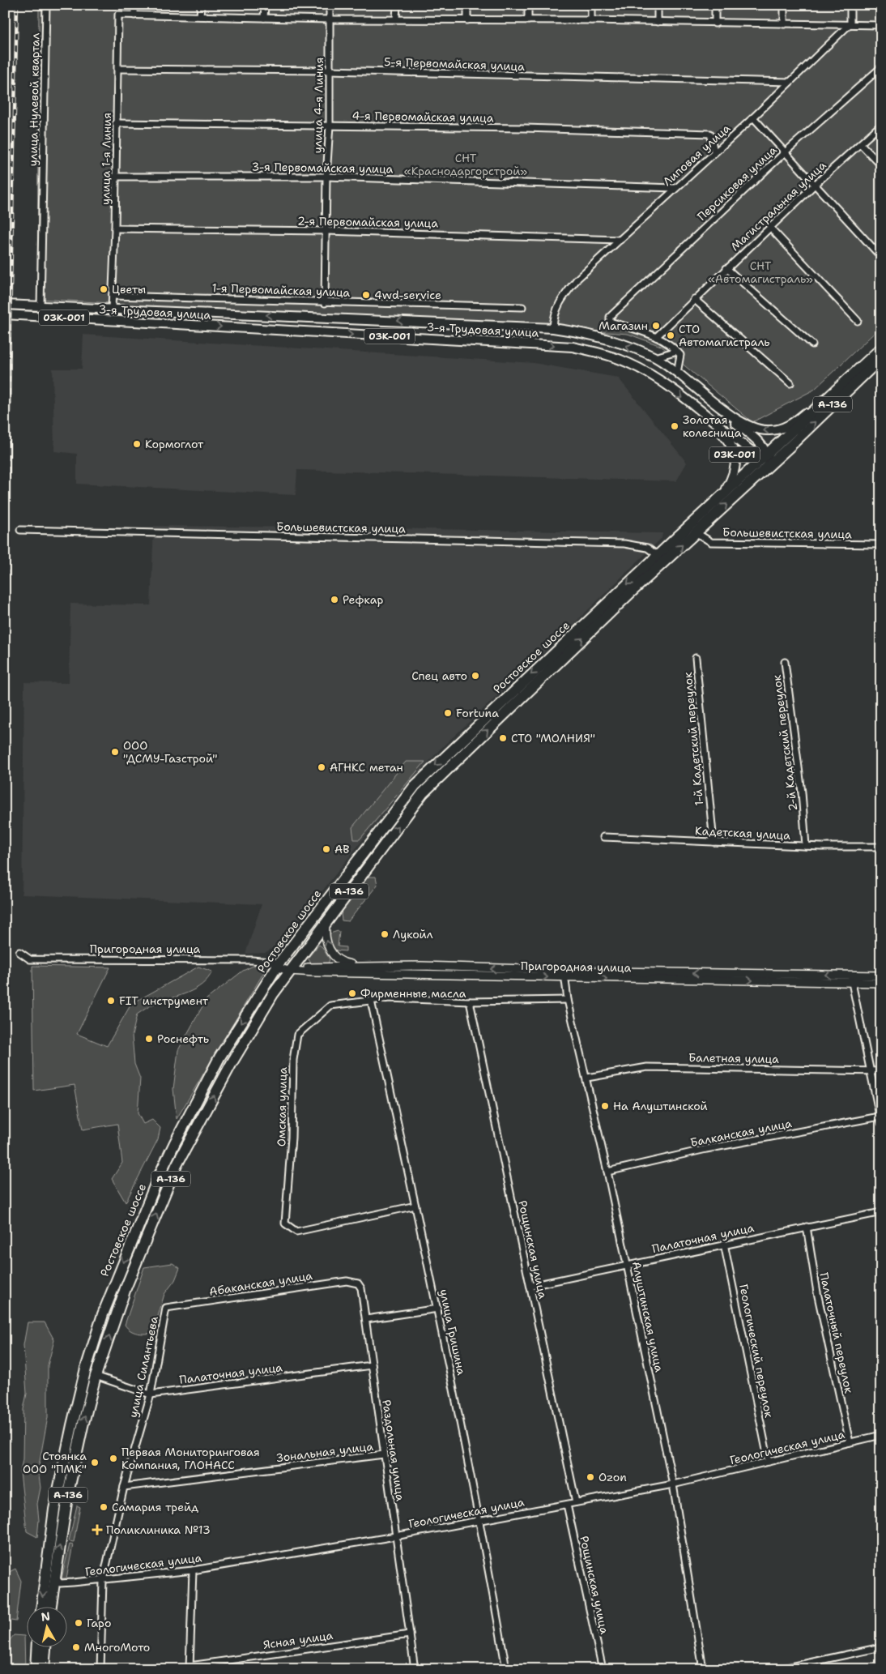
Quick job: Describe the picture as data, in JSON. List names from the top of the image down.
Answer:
{
  "streets": {
    "highway": ["А-136", "Ростовское шоссе"],
    "main road": ["3-я Трудовая улица", "03К-001"],
    "street": [
      "5-я Первомайская улица",
      "улица Нулевой квартал",
      "улица 4-я Линия",
      "4-я Первомайская улица",
      "Липовая улица",
      "улица 1-я Линия",
      "3-я Первомайская улица",
      "Персиковая улица",
      "Магистральная улица",
      "2-я Первомайская улица",
      "1-я Первомайская улица",
      "Большевистская улица",
      "1-й Кадетский переулок",
      "2-й Кадетский переулок",
      "Кадетская улица",
      "Пригородная улица",
      "Балетная улица",
      "Омская улица",
      "Балканская улица",
      "Палаточная улица",
      "Рощинская улица",
      "Абаканская улица",
      "Алуштинская улица",
      "улица Гришина",
      "Палаточный переулок",
      "Геологический переулок",
      "улица Силантьева",
      "Геологическая улица",
      "Раздольная улица",
      "Зональная улица",
      "Ясная улица"
    ]
  },
  "crossings": [
    ["5-я Первомайская улица", "улица 4-я Линия"],
    ["5-я Первомайская улица", "Липовая улица"],
    ["5-я Первомайская улица", "улица 1-я Линия"],
    ["улица Нулевой квартал", "03К-001"],
    ["улица 4-я Линия", "4-я Первомайская улица"],
    ["улица 4-я Линия", "3-я Первомайская улица"],
    ["улица 4-я Линия", "2-я Первомайская улица"],
    ["улица 4-я Линия", "1-я Первомайская улица"],
    ["4-я Первомайская улица", "Липовая улица"],
    ["4-я Первомайская улица", "улица 1-я Линия"],
    ["Липовая улица", "3-я Первомайская улица"],
    ["Липовая улица", "2-я Первомайская улица"],
    ["Липовая улица", "3-я Трудовая улица"],
    ["Липовая улица", "03К-001"],
    ["улица 1-я Линия", "3-я Первомайская улица"],
    ["улица 1-я Линия", "2-я Первомайская улица"],
    ["улица 1-я Линия", "1-я Первомайская улица"],
    ["улица 1-я Линия", "3-я Трудовая улица"],
    ["улица 1-я Линия", "03К-001"],
    ["Персиковая улица", "Магистральная улица"],
    ["3-я Трудовая улица", "03К-001"],
    ["3-я Трудовая улица", "А-136"],
    ["3-я Трудовая улица", "Ростовское шоссе"],
    ["03К-001", "А-136"],
    ["03К-001", "Ростовское шоссе"],
    ["А-136", "Ростовское шоссе"],
    ["Большевистская улица", "Ростовское шоссе"],
    ["Ростовское шоссе", "Пригородная улица"],
    ["Ростовское шоссе", "Палаточная улица"],
    ["Ростовское шоссе", "Геологическая улица"],
    ["1-й Кадетский переулок", "Кадетская улица"],
    ["2-й Кадетский переулок", "Кадетская улица"],
    ["Пригородная улица", "Алуштинская улица"],
    ["Балетная улица", "Алуштинская улица"],
    ["Омская улица", "улица Гришина"],
    ["Балканская улица", "Алуштинская улица"],
    ["Палаточная улица", "Рощинская улица"],
    ["Палаточная улица", "Алуштинская улица"],
    ["Палаточная улица", "Палаточный переулок"],
    ["Палаточная улица", "Геологический переулок"],
    ["Палаточная улица", "улица Силантьева"],
    ["Палаточная улица", "Раздольная улица"],
    ["Рощинская улица", "Геологическая улица"],
    ["Абаканская улица", "улица Силантьева"],
    ["Абаканская улица", "Раздольная улица"],
    ["Алуштинская улица", "Геологическая улица"],
    ["улица Гришина", "Геологическая улица"],
    ["Палаточный переулок", "Геологическая улица"],
    ["Геологический переулок", "Геологическая улица"],
    ["улица Силантьева", "Геологическая улица"],
    ["улица Силантьева", "Зональная улица"],
    ["Геологическая улица", "Раздольная улица"],
    ["Раздольная улица", "Зональная улица"],
    ["Раздольная улица", "Ясная улица"]
  ],
  "parks": ["СНТ «Краснодаргорстрой»", "СНТ «Автомагистраль»"],
  "places": {
    "other": [
      "Цветы",
      "4wd-service",
      "Магазин",
      "СТО Автомагистраль",
      "Золотая колесница",
      "Кормоглот",
      "Рефкар",
      "Спец авто",
      "Fortuna",
      "СТО \"МОЛНИЯ\"",
      "ООО \"ДСМУ-Газстрой\"",
      "АГНКС метан",
      "АВ",
      "Лукойл",
      "Фирменные масла",
      "FIT инструмент",
      "Роснефть",
      "На Алуштинской",
      "Первая Мониторинговая Компания, ГЛОНАСС",
      "Стоянка ООО \"ПМК\"",
      "Ozon",
      "Самария трейд",
      "Гаро",
      "МногоМото"
    ],
    "health": ["Поликлиника №13"]
  },
  "north": "top"
}
